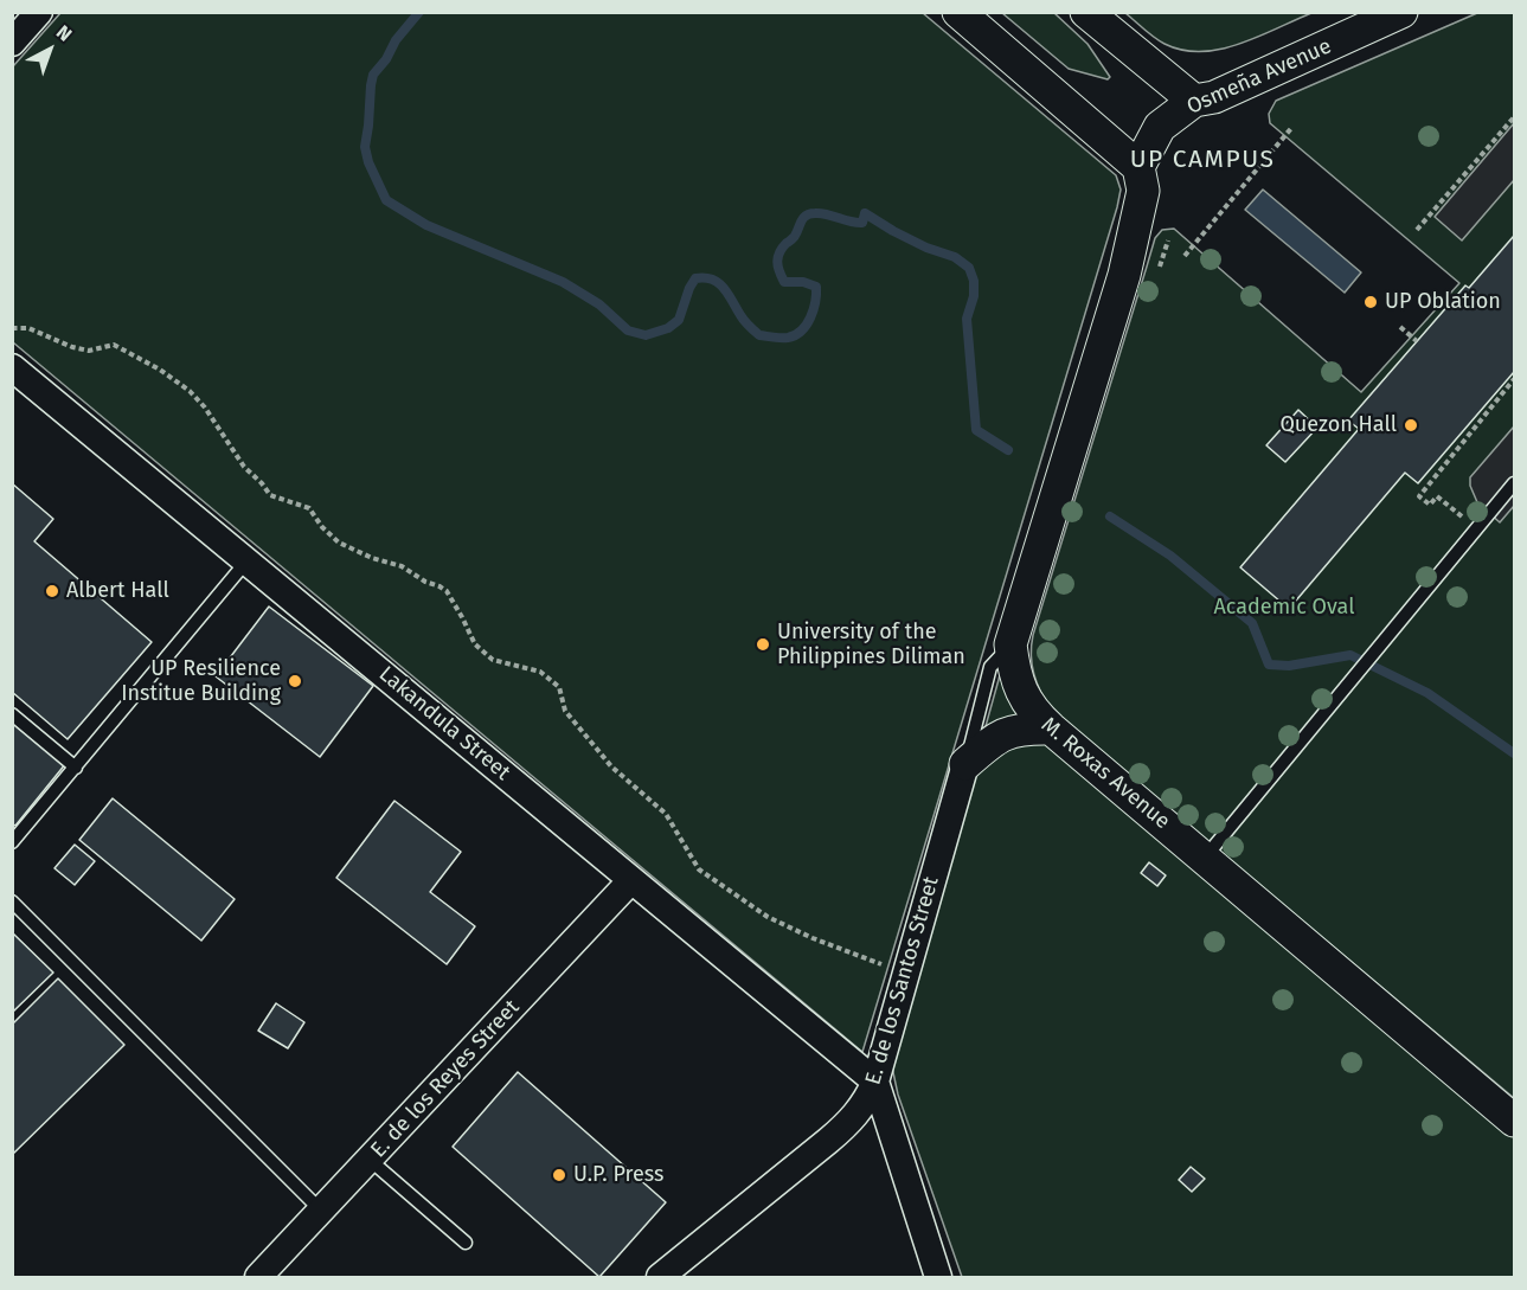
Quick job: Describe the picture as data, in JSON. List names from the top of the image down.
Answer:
{
  "streets": {
    "street": [
      "Osmeña Avenue",
      "Lakandula Street",
      "M. Roxas Avenue",
      "E. de los Santos Street",
      "E. de los Reyes Street"
    ]
  },
  "crossings": [
    ["Osmeña Avenue", "M. Roxas Avenue"],
    ["Lakandula Street", "E. de los Santos Street"],
    ["Lakandula Street", "E. de los Reyes Street"],
    ["M. Roxas Avenue", "E. de los Santos Street"]
  ],
  "districts": ["UP CAMPUS"],
  "parks": ["Academic Oval"],
  "places": [
    "UP Oblation",
    "Quezon Hall",
    "Albert Hall",
    "University of the Philippines Diliman",
    "UP Resilience Institue Building",
    "U.P. Press"
  ],
  "north": "top right"
}
